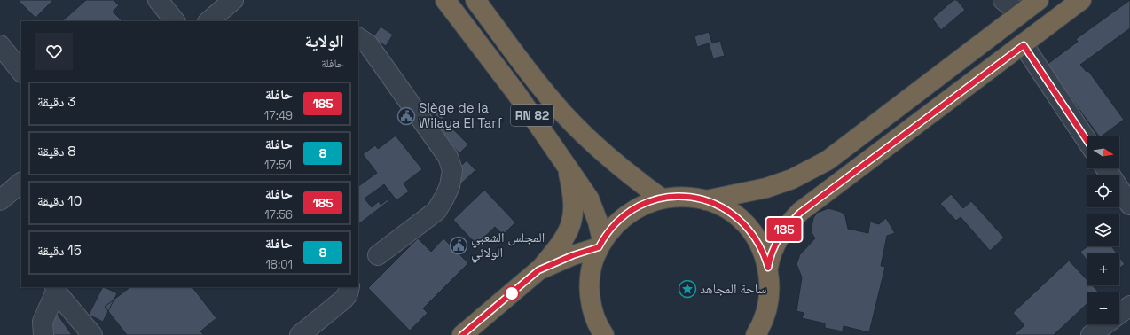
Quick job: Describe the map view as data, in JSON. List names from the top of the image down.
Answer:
{
  "streets": {
    "highway": ["RN 82"]
  },
  "places": {
    "public building": ["Siège de la Wilaya El Tarf", "المجلس الشعبي الولائي"],
    "place": ["ساحة المجاهد"]
  },
  "lines": ["bus line 185"],
  "north": "right",
  "page": {
    "on_map": "185",
    "heading": ["الولاية", "حافلة"],
    "list": [
      {
        "mark": "185",
        "name": "حافلة",
        "note": "17:49",
        "value": "3 دقيقة"
      },
      {
        "mark": "8",
        "name": "حافلة",
        "note": "17:54",
        "value": "8 دقيقة"
      },
      {
        "mark": "185",
        "name": "حافلة",
        "note": "17:56",
        "value": "10 دقيقة"
      },
      {
        "mark": "8",
        "name": "حافلة",
        "note": "18:01",
        "value": "15 دقيقة"
      }
    ],
    "map_buttons": ["+", "−"]
  }
}
